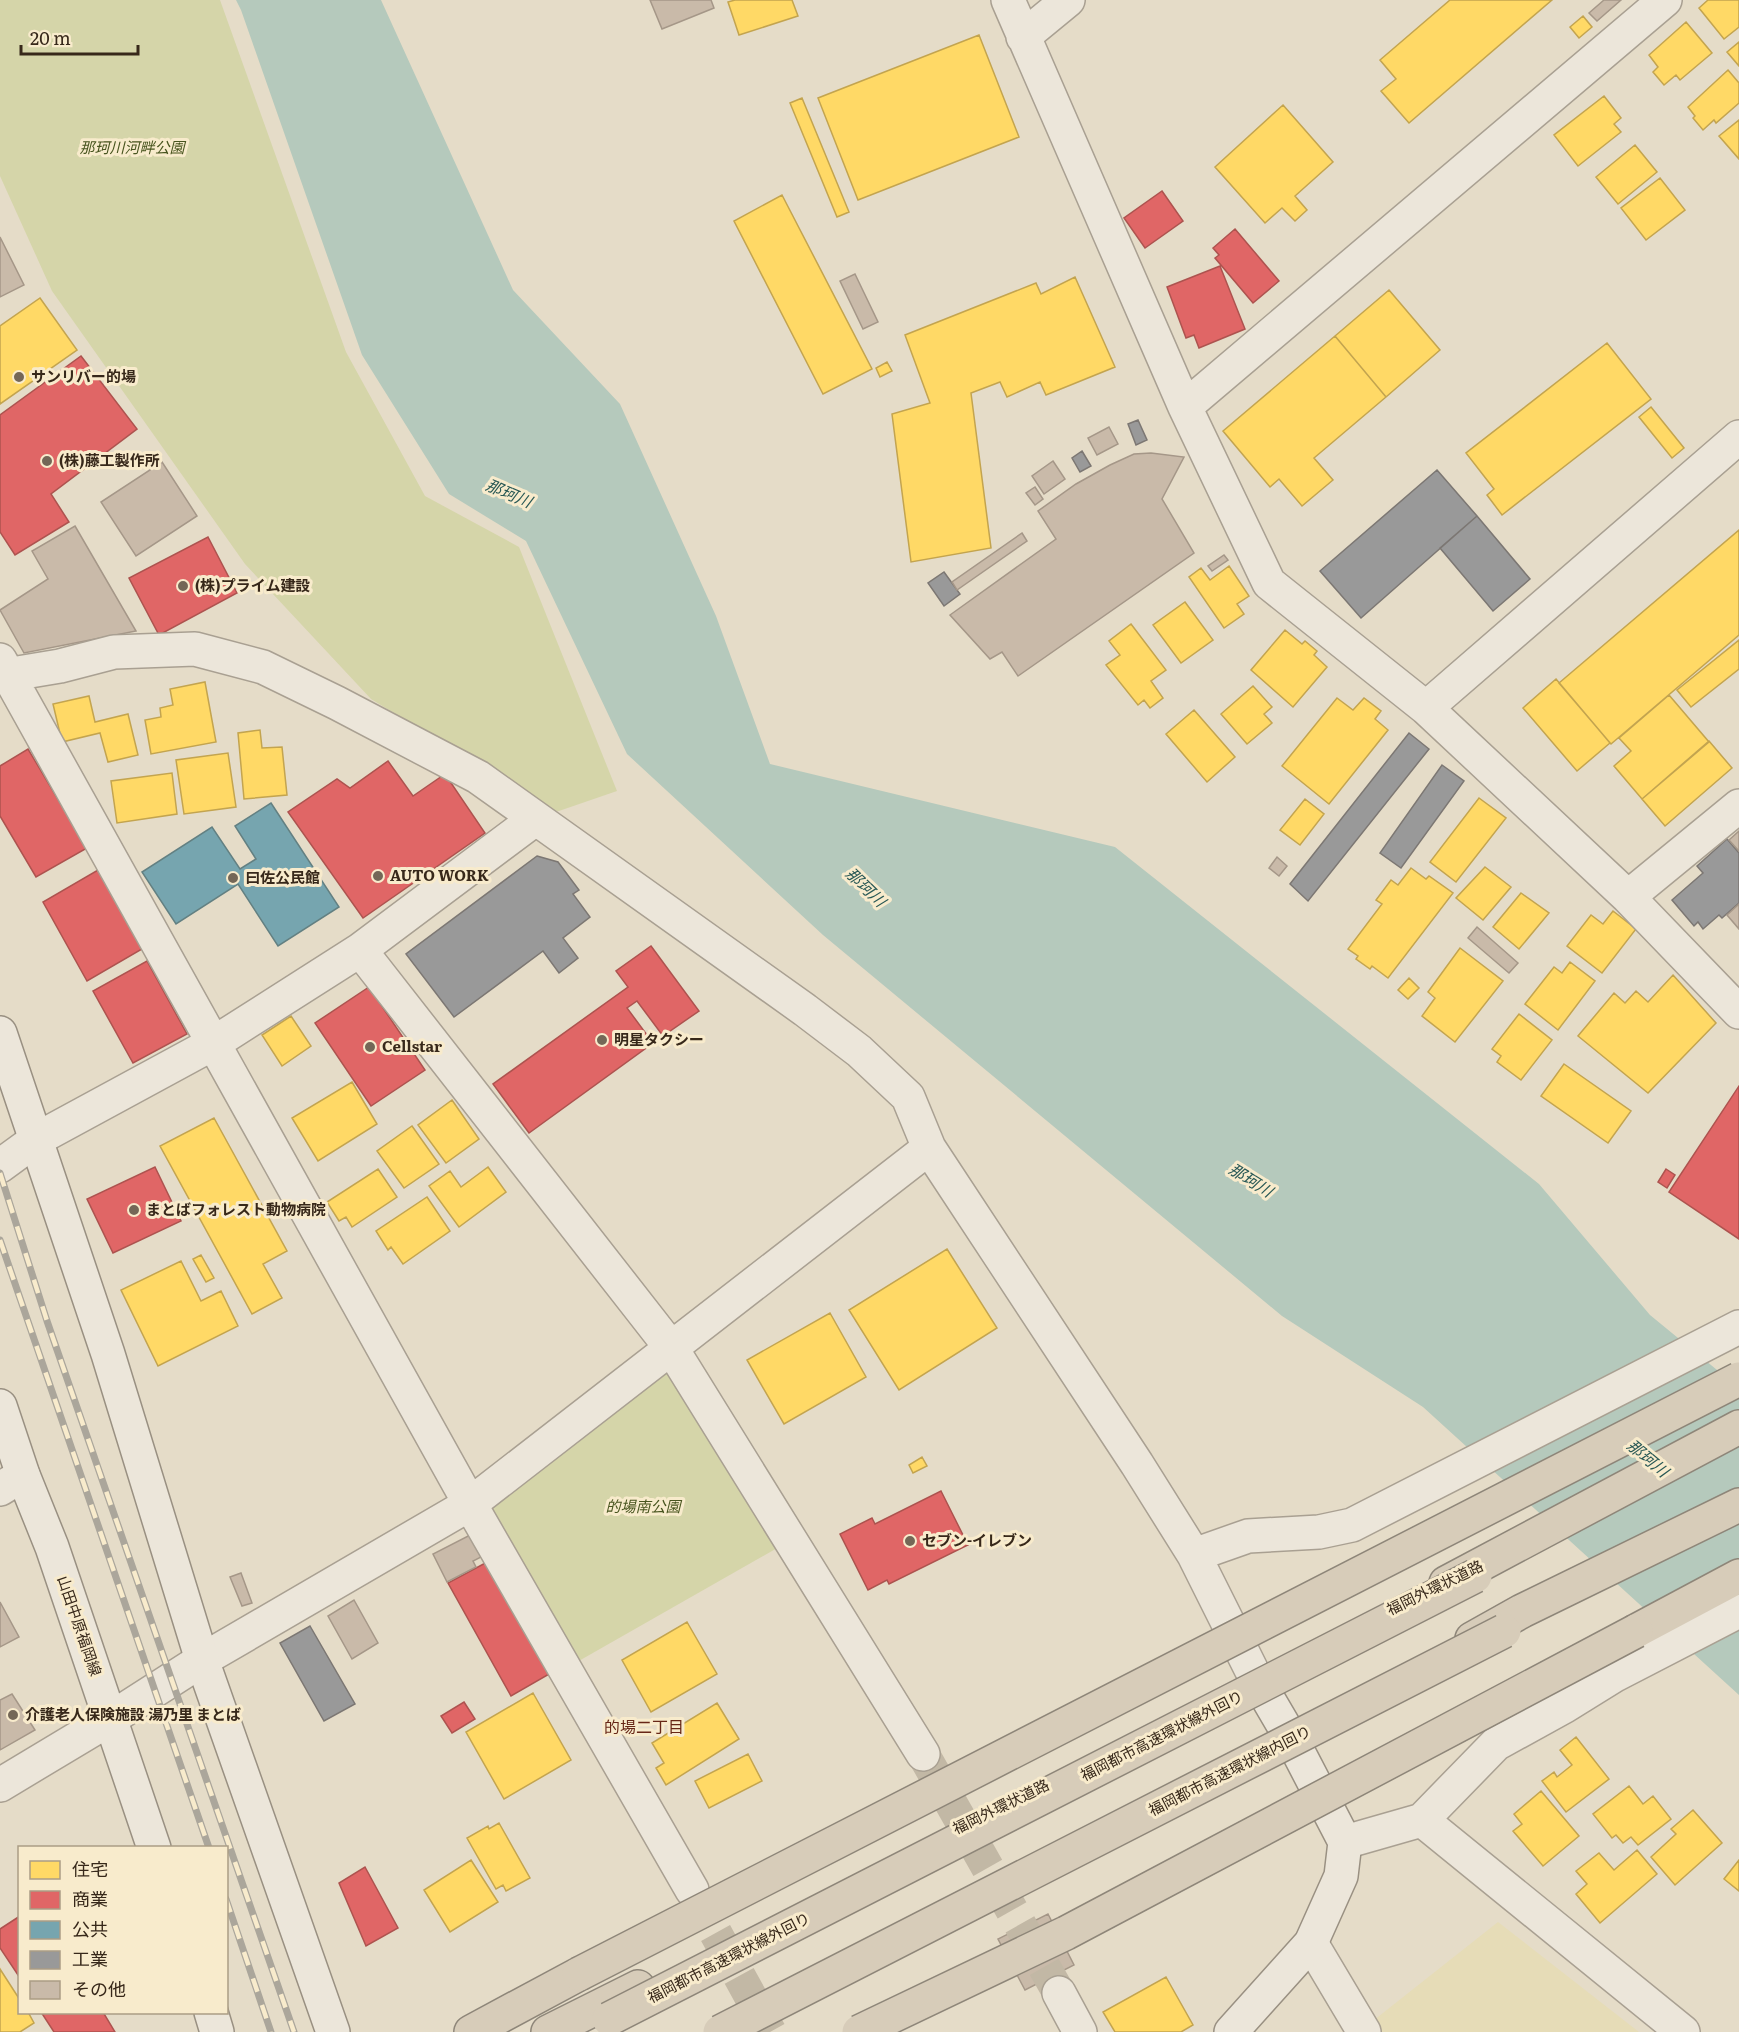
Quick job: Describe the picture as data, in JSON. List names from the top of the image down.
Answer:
{
  "streets": {
    "highway": ["福岡外環状道路", "福岡都市高速環状線外回り", "福岡都市高速環状線内回り"],
    "street": ["山田中原福岡線"]
  },
  "districts": ["的場二丁目"],
  "water": ["那珂川"],
  "parks": ["那珂川河畔公園", "的場南公園"],
  "places": [
    "サンリバー的場",
    "(株)藤工製作所",
    "(株)プライム建設",
    "AUTO WORK",
    "曰佐公民館",
    "明星タクシー",
    "Cellstar",
    "まとばフォレスト動物病院",
    "セブン-イレブン",
    "介護老人保険施設 湯乃里 まとば"
  ],
  "legend": [
    "住宅",
    "商業",
    "公共",
    "工業",
    "その他"
  ],
  "scale_bar": "20 m"
}
